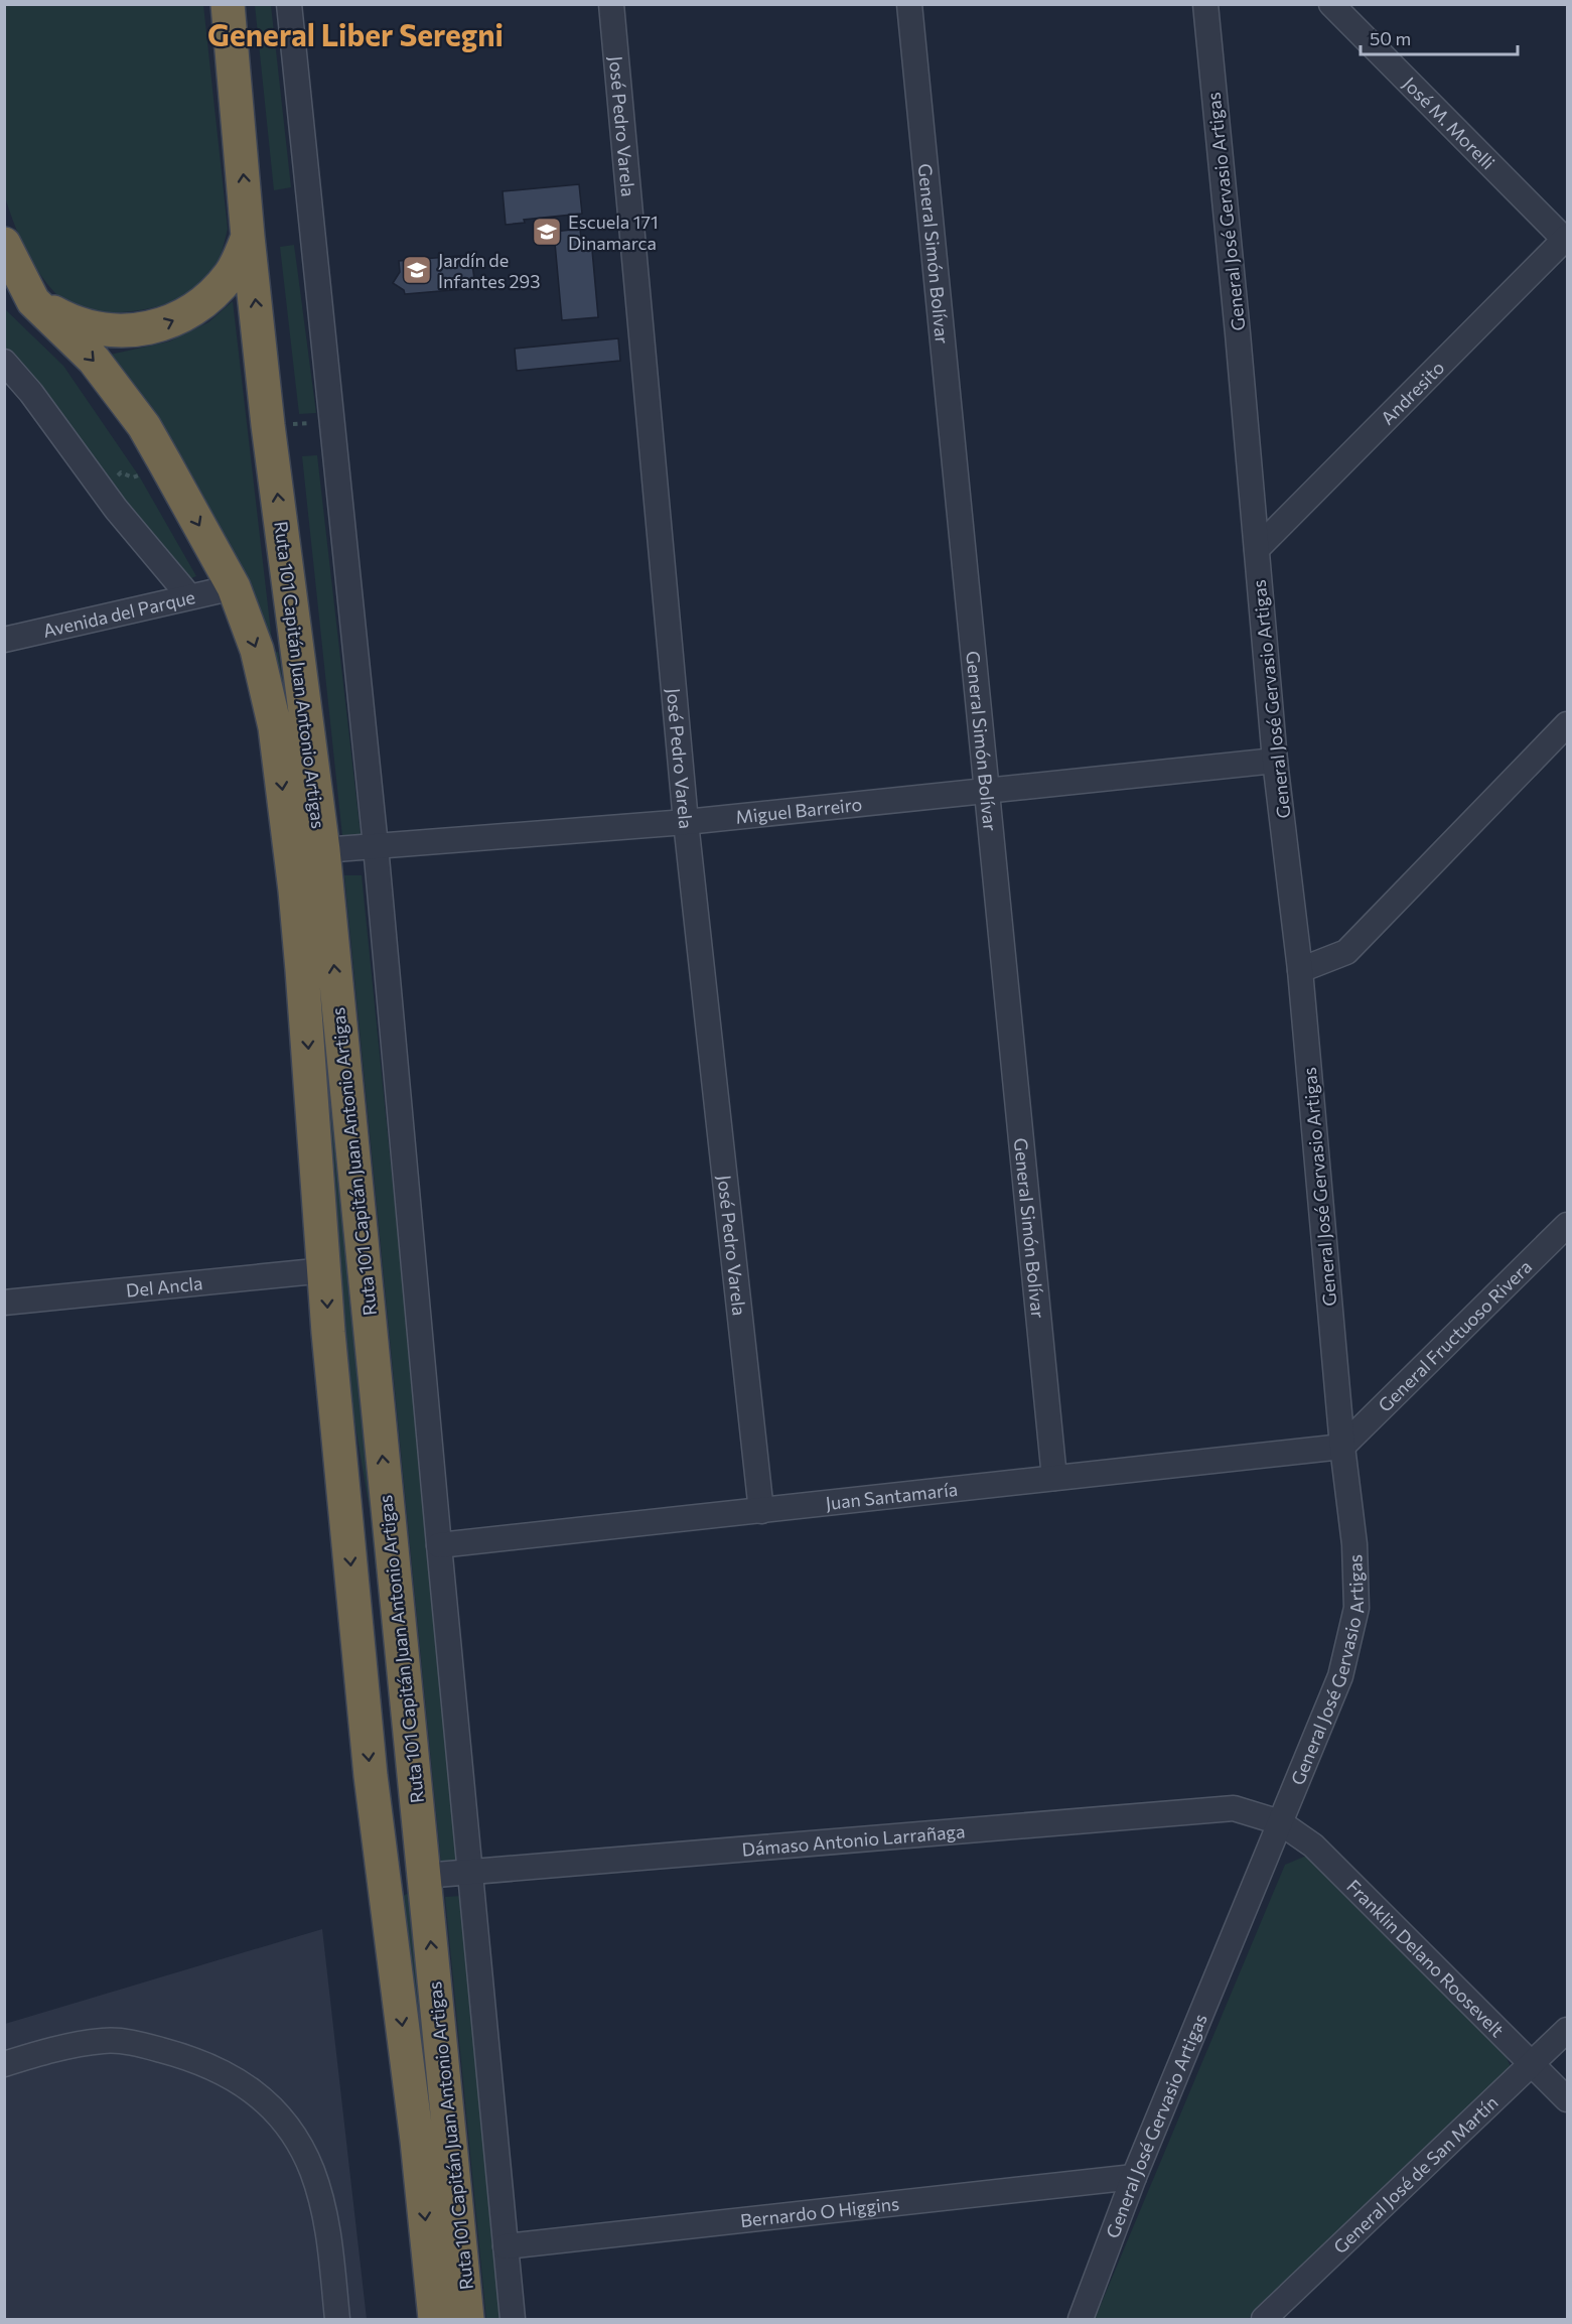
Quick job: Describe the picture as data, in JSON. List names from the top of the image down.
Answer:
{
  "streets": {
    "highway": ["Ruta 101 Capitán Juan Antonio Artigas"],
    "street": [
      "José M. Morelli",
      "José Pedro Varela",
      "General José Gervasio Artigas",
      "General Simón Bolívar",
      "Andresito",
      "Avenida del Parque",
      "Miguel Barreiro",
      "Del Ancla",
      "General Fructuoso Rivera",
      "Juan Santamaría",
      "Dámaso Antonio Larrañaga",
      "Franklin Delano Roosevelt",
      "General José de San Martín",
      "Bernardo O Higgins"
    ]
  },
  "crossings": [
    ["José M. Morelli", "Andresito"],
    ["José Pedro Varela", "Miguel Barreiro"],
    ["José Pedro Varela", "Juan Santamaría"],
    ["General José Gervasio Artigas", "Andresito"],
    ["General José Gervasio Artigas", "Miguel Barreiro"],
    ["General José Gervasio Artigas", "General Fructuoso Rivera"],
    ["General José Gervasio Artigas", "Juan Santamaría"],
    ["General José Gervasio Artigas", "Dámaso Antonio Larrañaga"],
    ["General José Gervasio Artigas", "Franklin Delano Roosevelt"],
    ["General José Gervasio Artigas", "Bernardo O Higgins"],
    ["General Simón Bolívar", "Miguel Barreiro"],
    ["General Simón Bolívar", "Juan Santamaría"],
    ["Avenida del Parque", "Ruta 101 Capitán Juan Antonio Artigas"],
    ["Ruta 101 Capitán Juan Antonio Artigas", "Miguel Barreiro"],
    ["Ruta 101 Capitán Juan Antonio Artigas", "Del Ancla"],
    ["Ruta 101 Capitán Juan Antonio Artigas", "Dámaso Antonio Larrañaga"],
    ["General Fructuoso Rivera", "Juan Santamaría"],
    ["Dámaso Antonio Larrañaga", "Franklin Delano Roosevelt"],
    ["Franklin Delano Roosevelt", "General José de San Martín"]
  ],
  "districts": ["General Liber Seregni"],
  "places": {
    "school or university": ["Escuela 171 Dinamarca", "Jardín de Infantes 293"]
  },
  "scale_bar": "50 m"
}
